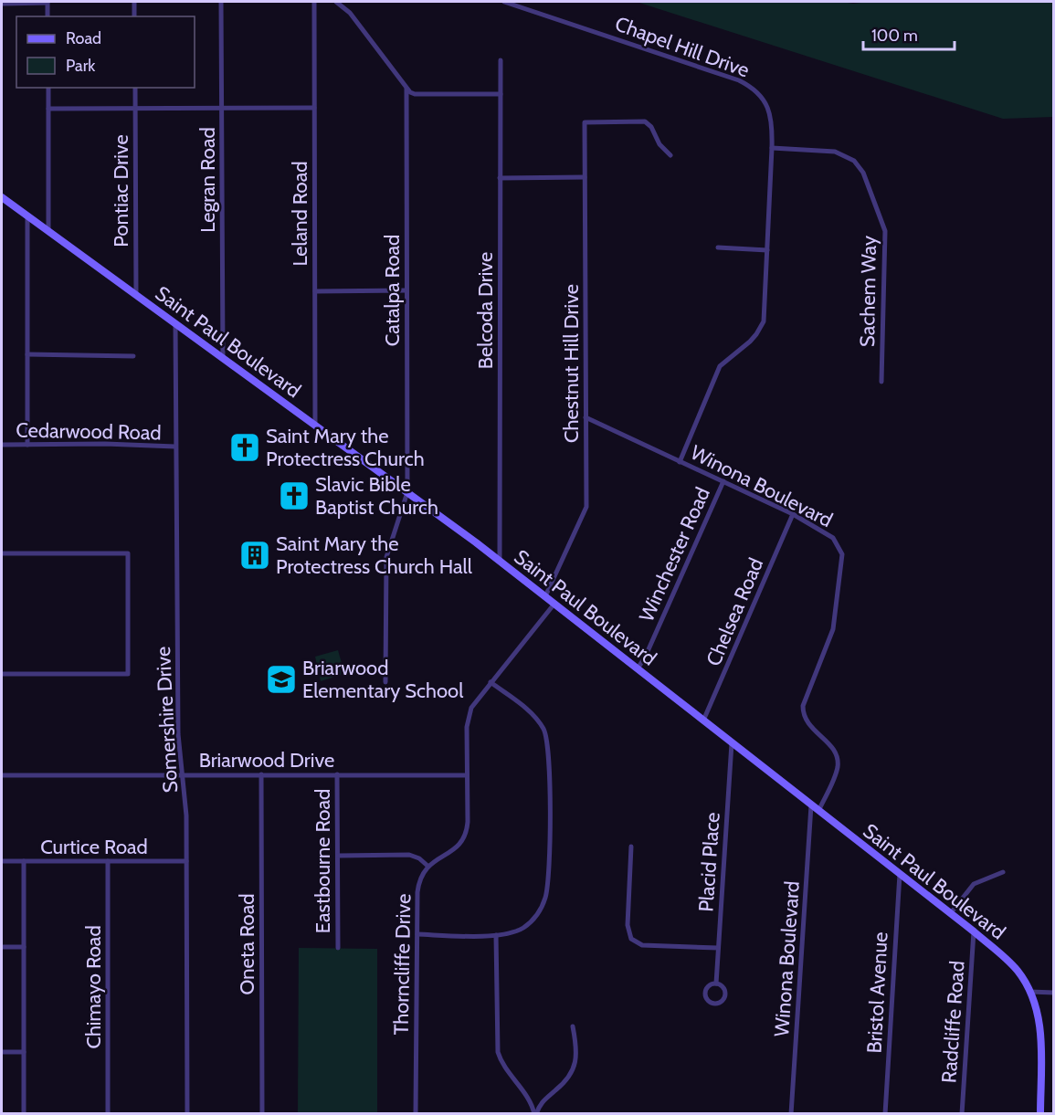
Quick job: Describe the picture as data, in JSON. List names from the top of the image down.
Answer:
{
  "streets": {
    "main road": ["Saint Paul Boulevard"],
    "street": [
      "Chapel Hill Drive",
      "Legran Road",
      "Pontiac Drive",
      "Leland Road",
      "Catalpa Road",
      "Sachem Way",
      "Belcoda Drive",
      "Chestnut Hill Drive",
      "Cedarwood Road",
      "Winona Boulevard",
      "Winchester Road",
      "Chelsea Road",
      "Somershire Drive",
      "Briarwood Drive",
      "Curtice Road",
      "Eastbourne Road",
      "Placid Place",
      "Oneta Road",
      "Thorncliffe Drive",
      "Chimayo Road",
      "Bristol Avenue",
      "Radcliffe Road"
    ]
  },
  "crossings": [
    ["Chapel Hill Drive", "Sachem Way"],
    ["Chapel Hill Drive", "Winona Boulevard"],
    ["Legran Road", "Saint Paul Boulevard"],
    ["Pontiac Drive", "Saint Paul Boulevard"],
    ["Leland Road", "Saint Paul Boulevard"],
    ["Catalpa Road", "Saint Paul Boulevard"],
    ["Belcoda Drive", "Saint Paul Boulevard"],
    ["Saint Paul Boulevard", "Chestnut Hill Drive"],
    ["Saint Paul Boulevard", "Winona Boulevard"],
    ["Saint Paul Boulevard", "Winchester Road"],
    ["Saint Paul Boulevard", "Chelsea Road"],
    ["Saint Paul Boulevard", "Somershire Drive"],
    ["Saint Paul Boulevard", "Placid Place"],
    ["Saint Paul Boulevard", "Bristol Avenue"],
    ["Saint Paul Boulevard", "Radcliffe Road"],
    ["Chestnut Hill Drive", "Winona Boulevard"],
    ["Cedarwood Road", "Somershire Drive"],
    ["Winona Boulevard", "Winchester Road"],
    ["Winona Boulevard", "Chelsea Road"],
    ["Somershire Drive", "Briarwood Drive"],
    ["Somershire Drive", "Curtice Road"],
    ["Briarwood Drive", "Eastbourne Road"],
    ["Briarwood Drive", "Oneta Road"],
    ["Curtice Road", "Chimayo Road"]
  ],
  "places": {
    "church": ["Saint Mary the Protectress Church", "Slavic Bible Baptist Church"],
    "building": ["Saint Mary the Protectress Church Hall"],
    "school or university": ["Briarwood Elementary School"]
  },
  "legend": ["Road", "Park"],
  "scale_bar": "100 m"
}
